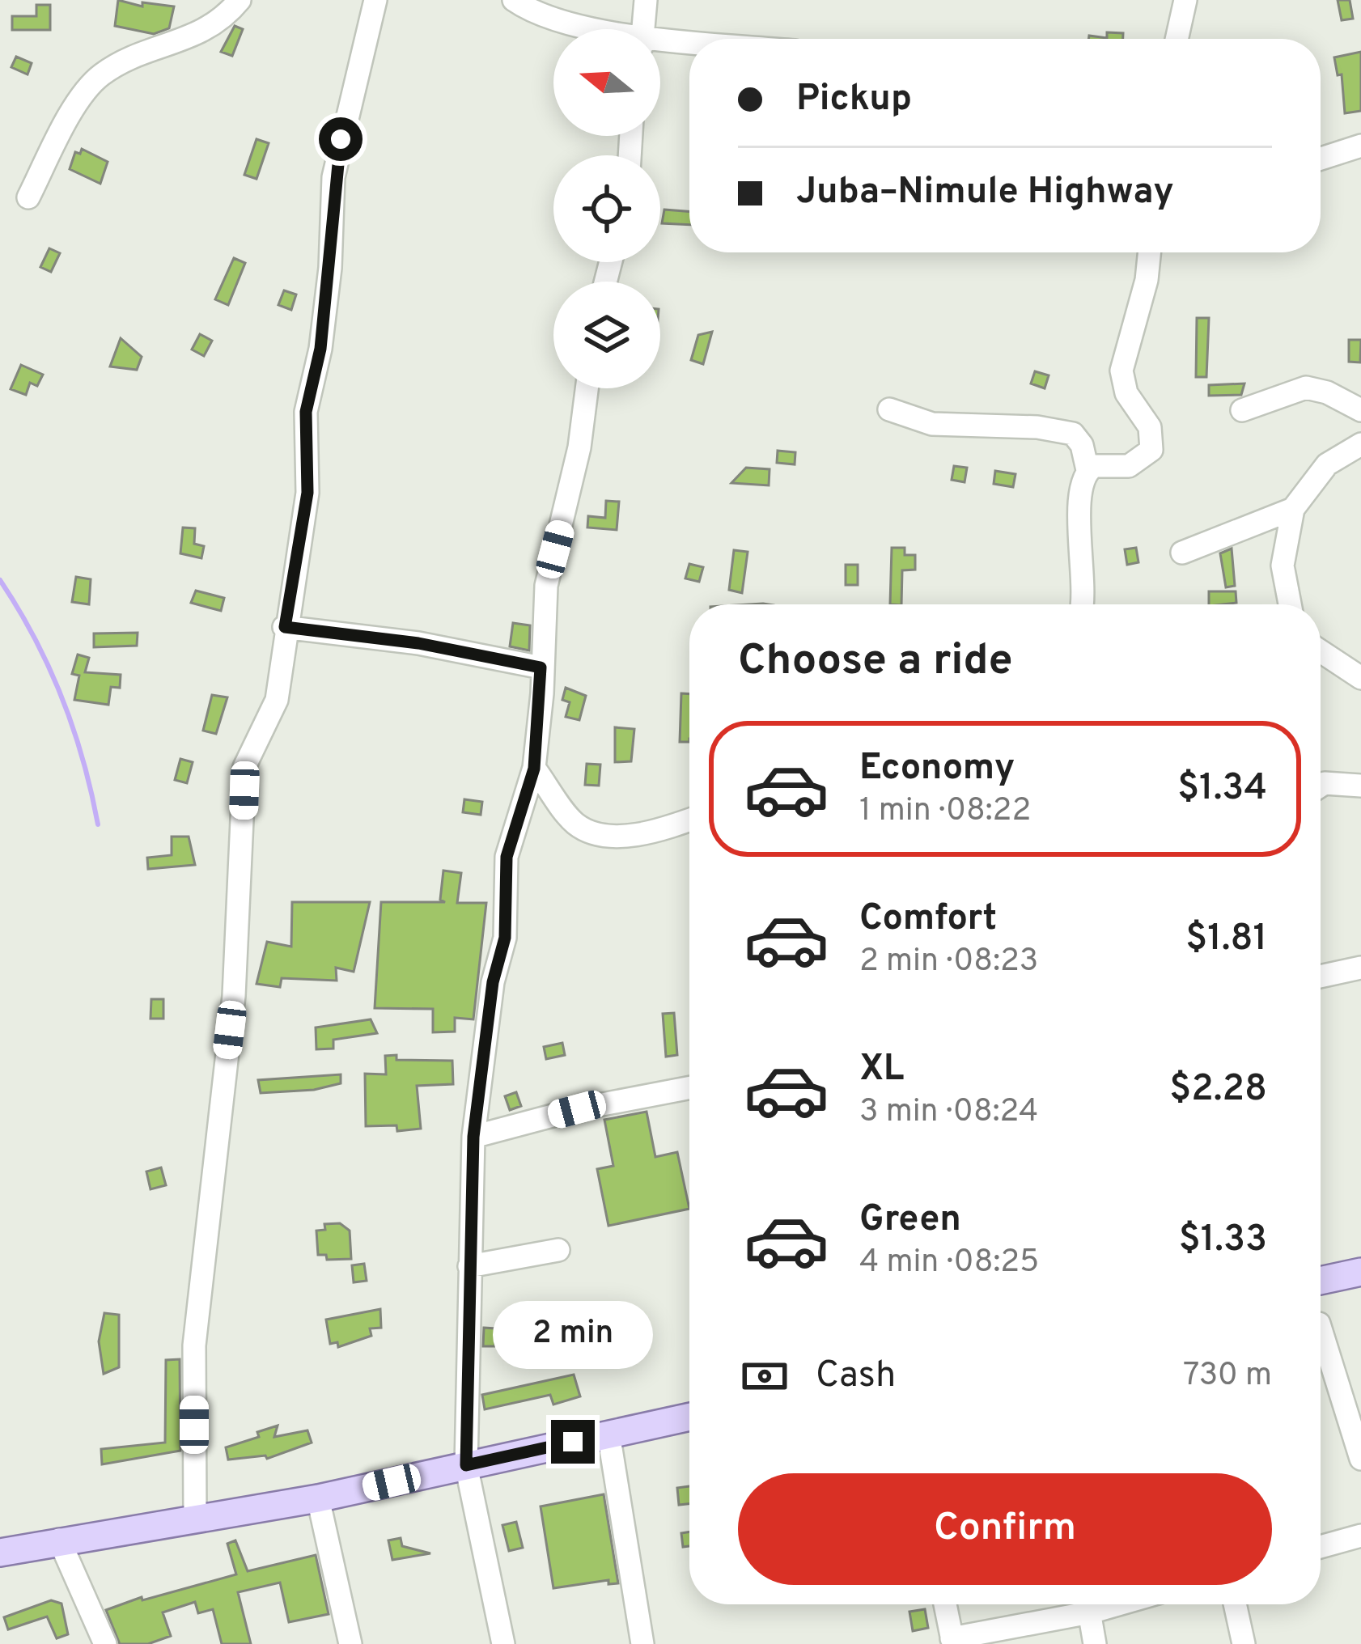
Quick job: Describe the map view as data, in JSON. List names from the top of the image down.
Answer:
{
  "north": "left",
  "page": {
    "banner": ["Pickup", "Juba–Nimule Highway"],
    "heading": "Choose a ride",
    "list": [
      {
        "name": "Economy",
        "note": "1 min · 08:22",
        "value": "$1.34"
      },
      {
        "name": "Comfort",
        "note": "2 min · 08:23",
        "value": "$1.81"
      },
      {
        "name": "XL",
        "note": "3 min · 08:24",
        "value": "$2.28"
      },
      {
        "name": "Green",
        "note": "4 min · 08:25",
        "value": "$1.33"
      }
    ],
    "bubble": "2 min",
    "pay": ["Cash", "730 m"],
    "buttons": "Confirm"
  }
}
